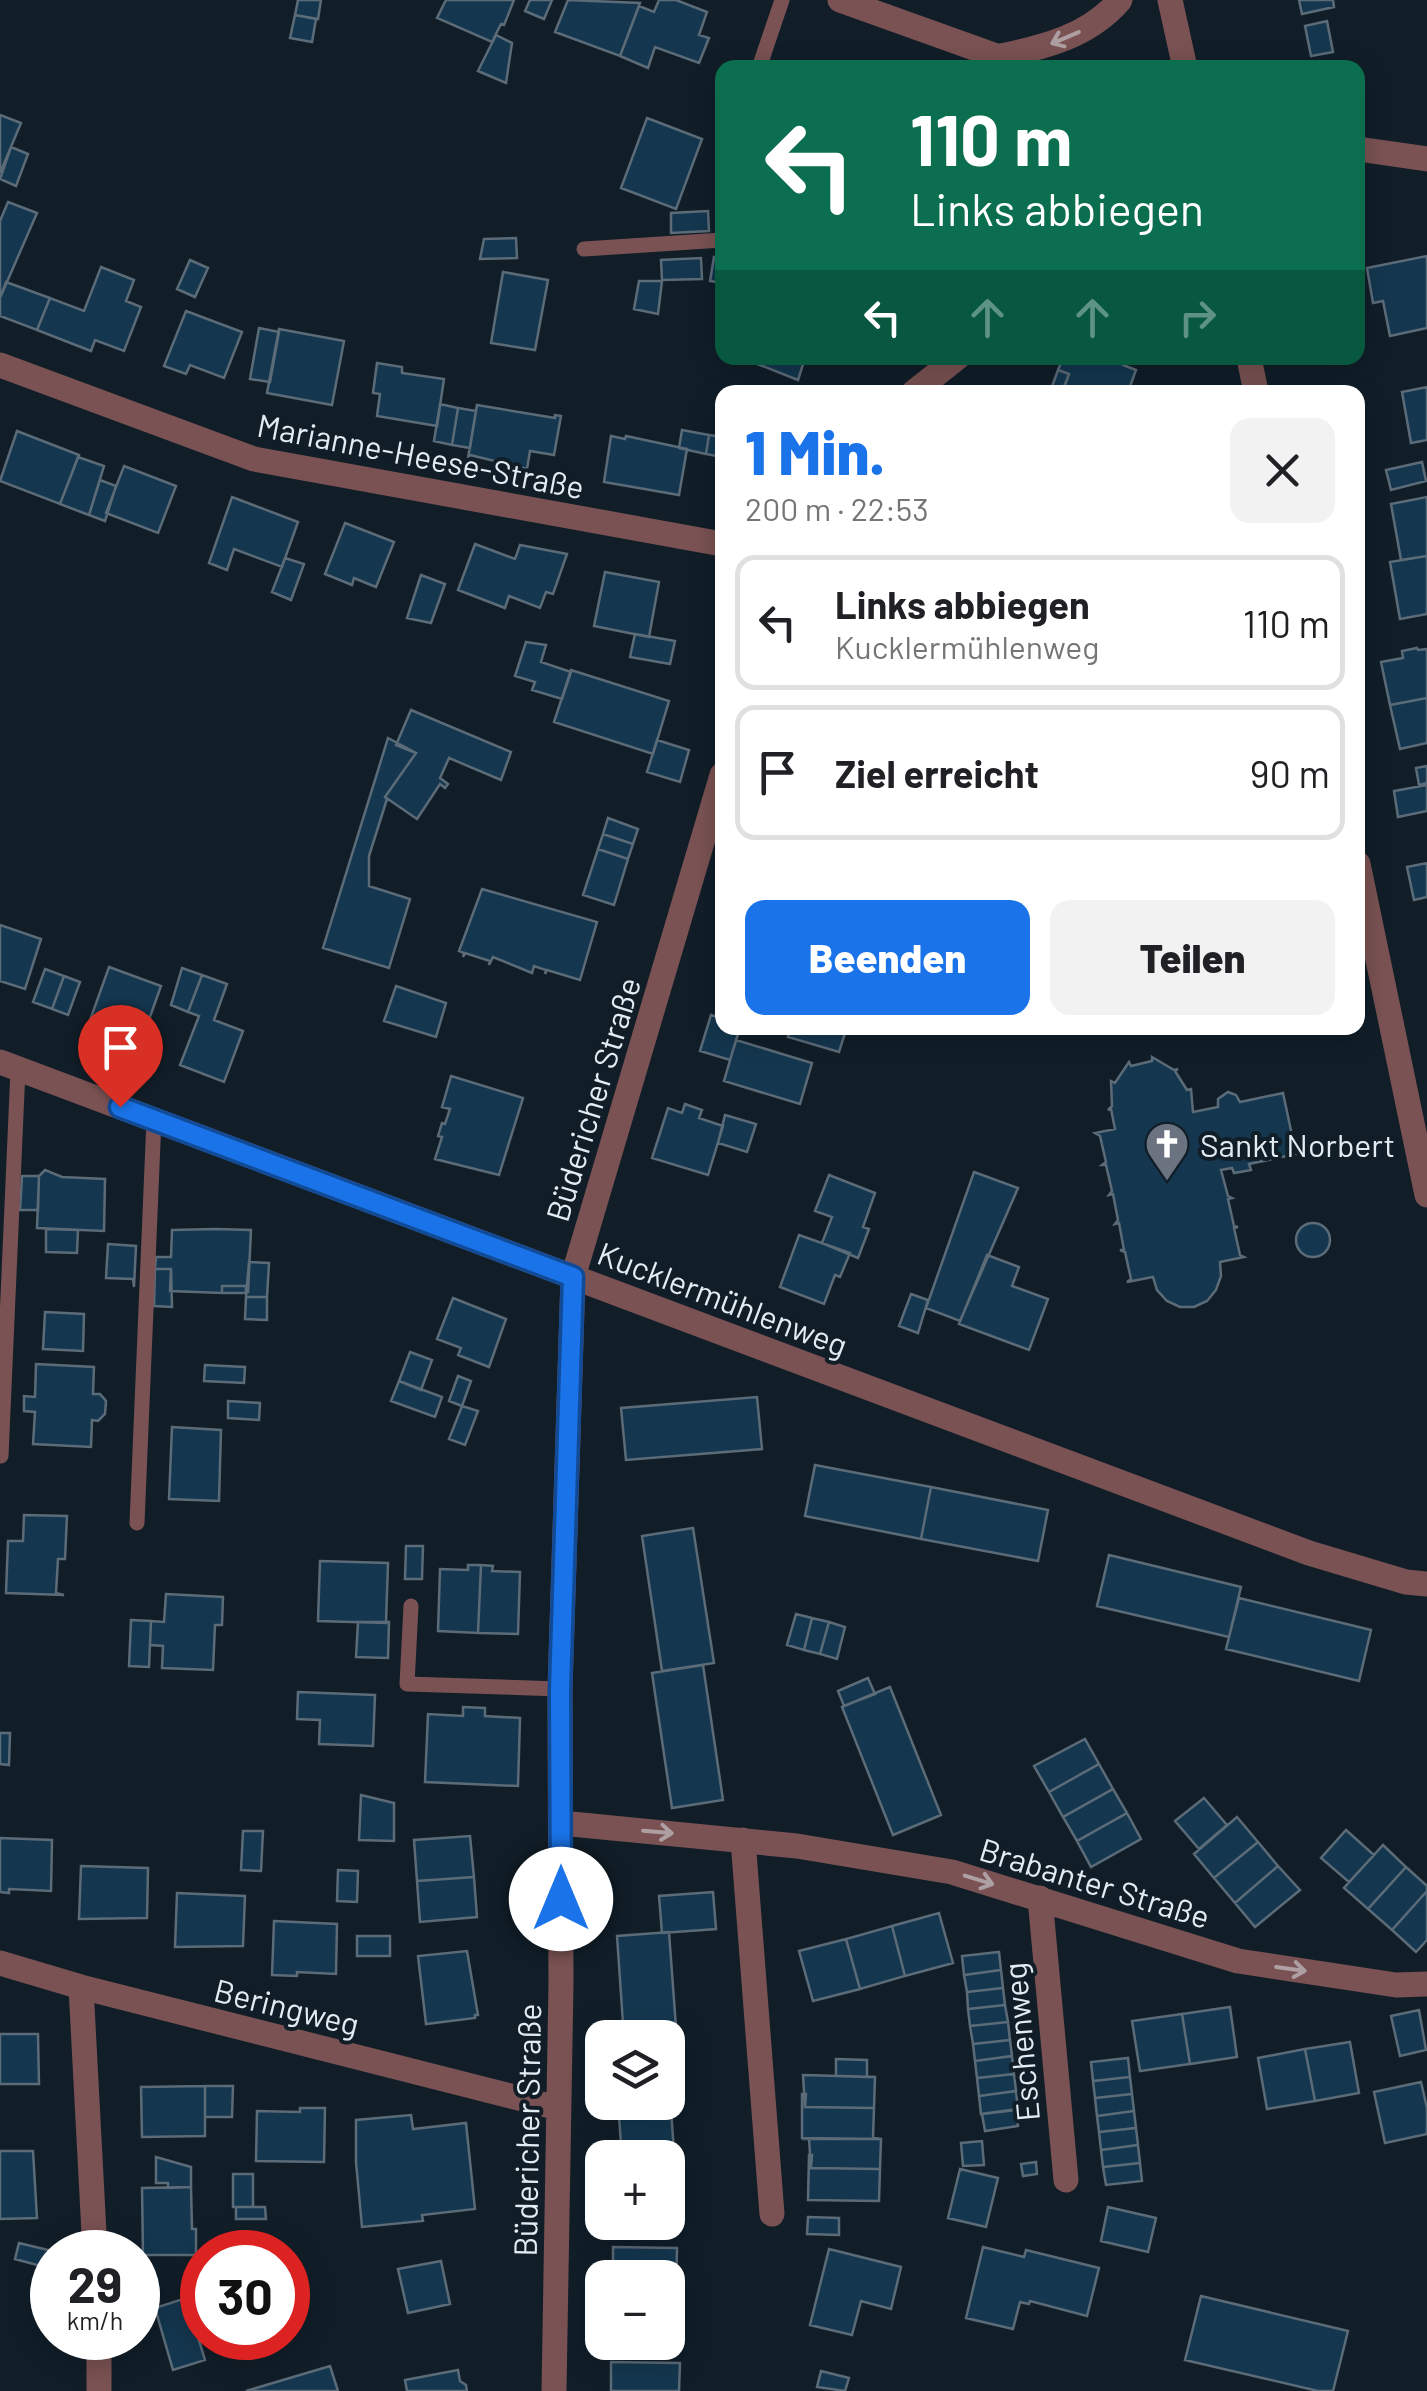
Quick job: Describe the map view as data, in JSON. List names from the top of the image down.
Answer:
{
  "streets": {
    "street": [
      "Marianne-Heese-Straße",
      "Büdericher Straße",
      "Kucklermühlenweg",
      "Brabanter Straße",
      "Beringweg",
      "Eschenweg"
    ]
  },
  "crossings": [
    ["Büdericher Straße", "Kucklermühlenweg"],
    ["Büdericher Straße", "Brabanter Straße"],
    ["Büdericher Straße", "Beringweg"],
    ["Brabanter Straße", "Eschenweg"]
  ],
  "one_way": ["Brabanter Straße"],
  "places": {
    "church": ["Sankt Norbert"]
  },
  "page": {
    "turn": ["110 m", "Links abbiegen"],
    "heading": ["1 Min.", "200 m · 22:53"],
    "list": [
      {
        "name": "Links abbiegen",
        "note": "Kucklermühlenweg",
        "value": "110 m"
      },
      {
        "name": "Ziel erreicht",
        "value": "90 m"
      }
    ],
    "buttons": ["Beenden", "Teilen"],
    "map_buttons": ["+", "−"],
    "speed": "29 km/h",
    "limit": "30"
  }
}
